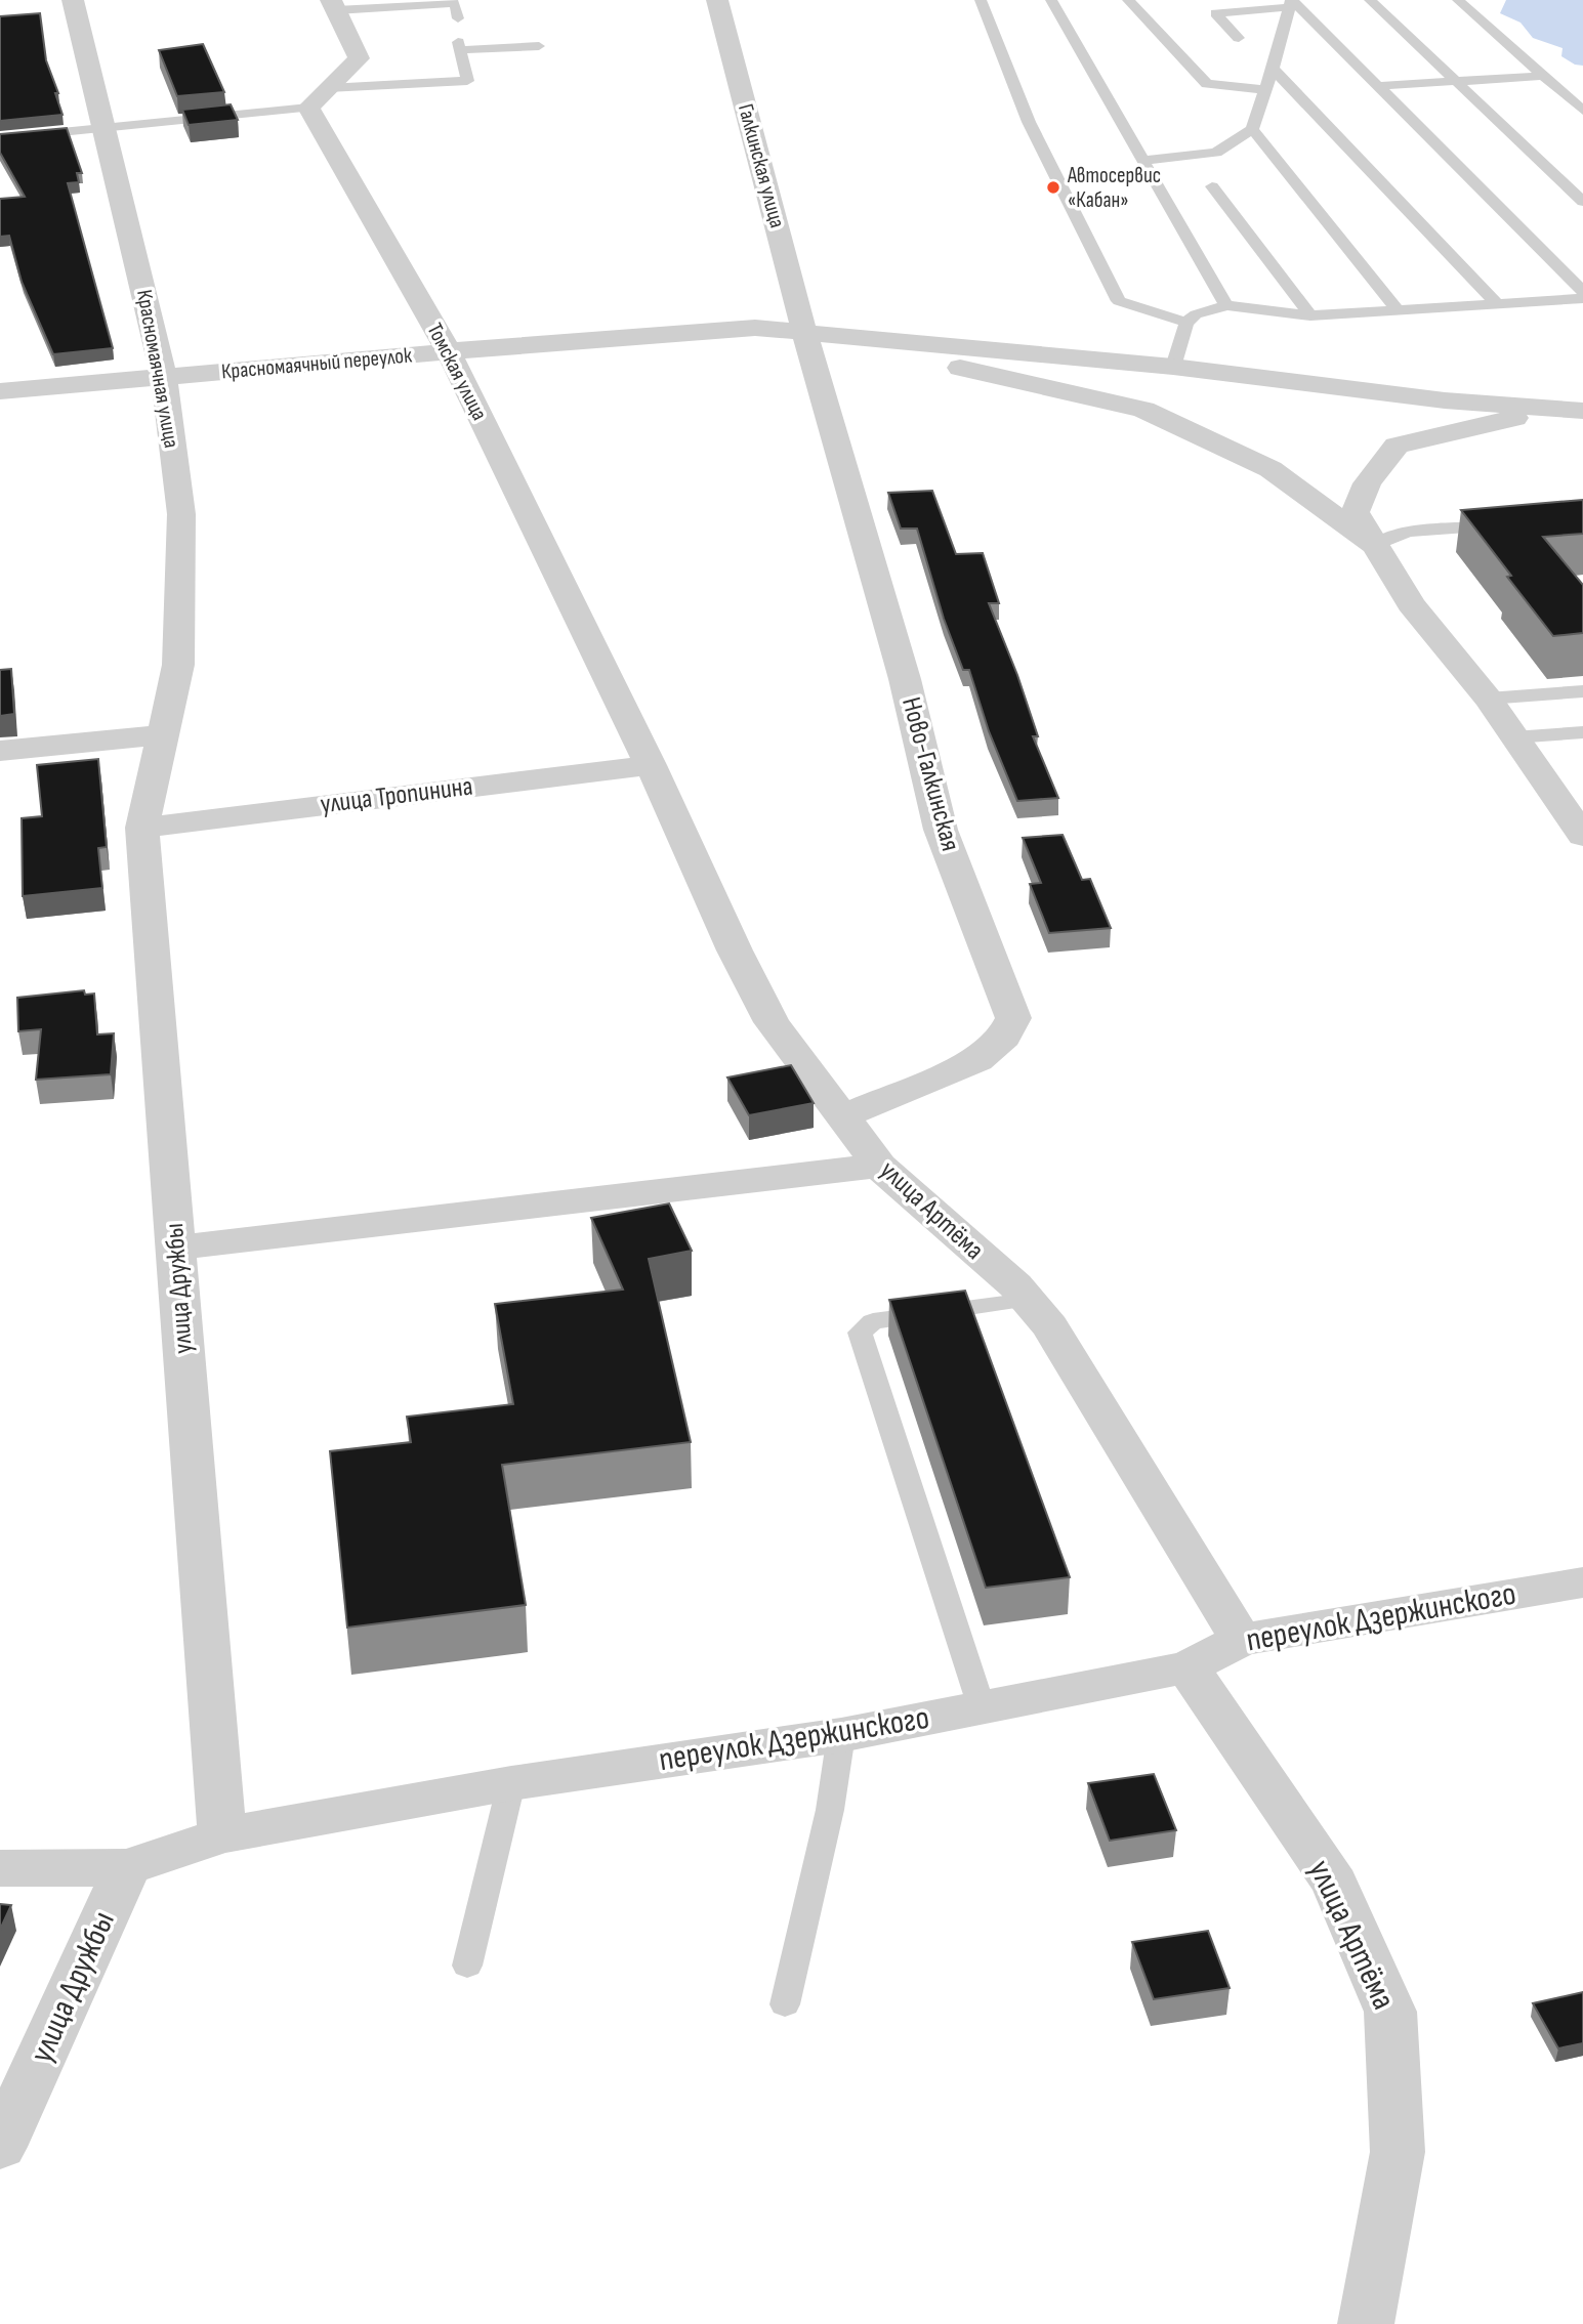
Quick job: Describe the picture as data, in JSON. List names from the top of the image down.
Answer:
{
  "streets": {
    "street": [
      "Галкинская улица",
      "Красномаячный переулок",
      "Красномаячная улица",
      "Томская улица",
      "Ново-Галкинская",
      "улица Тропинина",
      "улица Артёма",
      "улица Дружбы",
      "переулок Дзержинского"
    ]
  },
  "crossings": [
    ["Галкинская улица", "Красномаячный переулок"],
    ["Галкинская улица", "Ново-Галкинская"],
    ["Красномаячный переулок", "Красномаячная улица"],
    ["Красномаячный переулок", "Томская улица"],
    ["Красномаячный переулок", "Ново-Галкинская"],
    ["Красномаячная улица", "улица Дружбы"],
    ["Томская улица", "улица Тропинина"],
    ["Томская улица", "улица Артёма"],
    ["Ново-Галкинская", "улица Артёма"],
    ["улица Тропинина", "улица Артёма"],
    ["улица Тропинина", "улица Дружбы"],
    ["улица Артёма", "переулок Дзержинского"],
    ["улица Дружбы", "переулок Дзержинского"]
  ],
  "places": ["Автосервис «Кабан»"]
}
